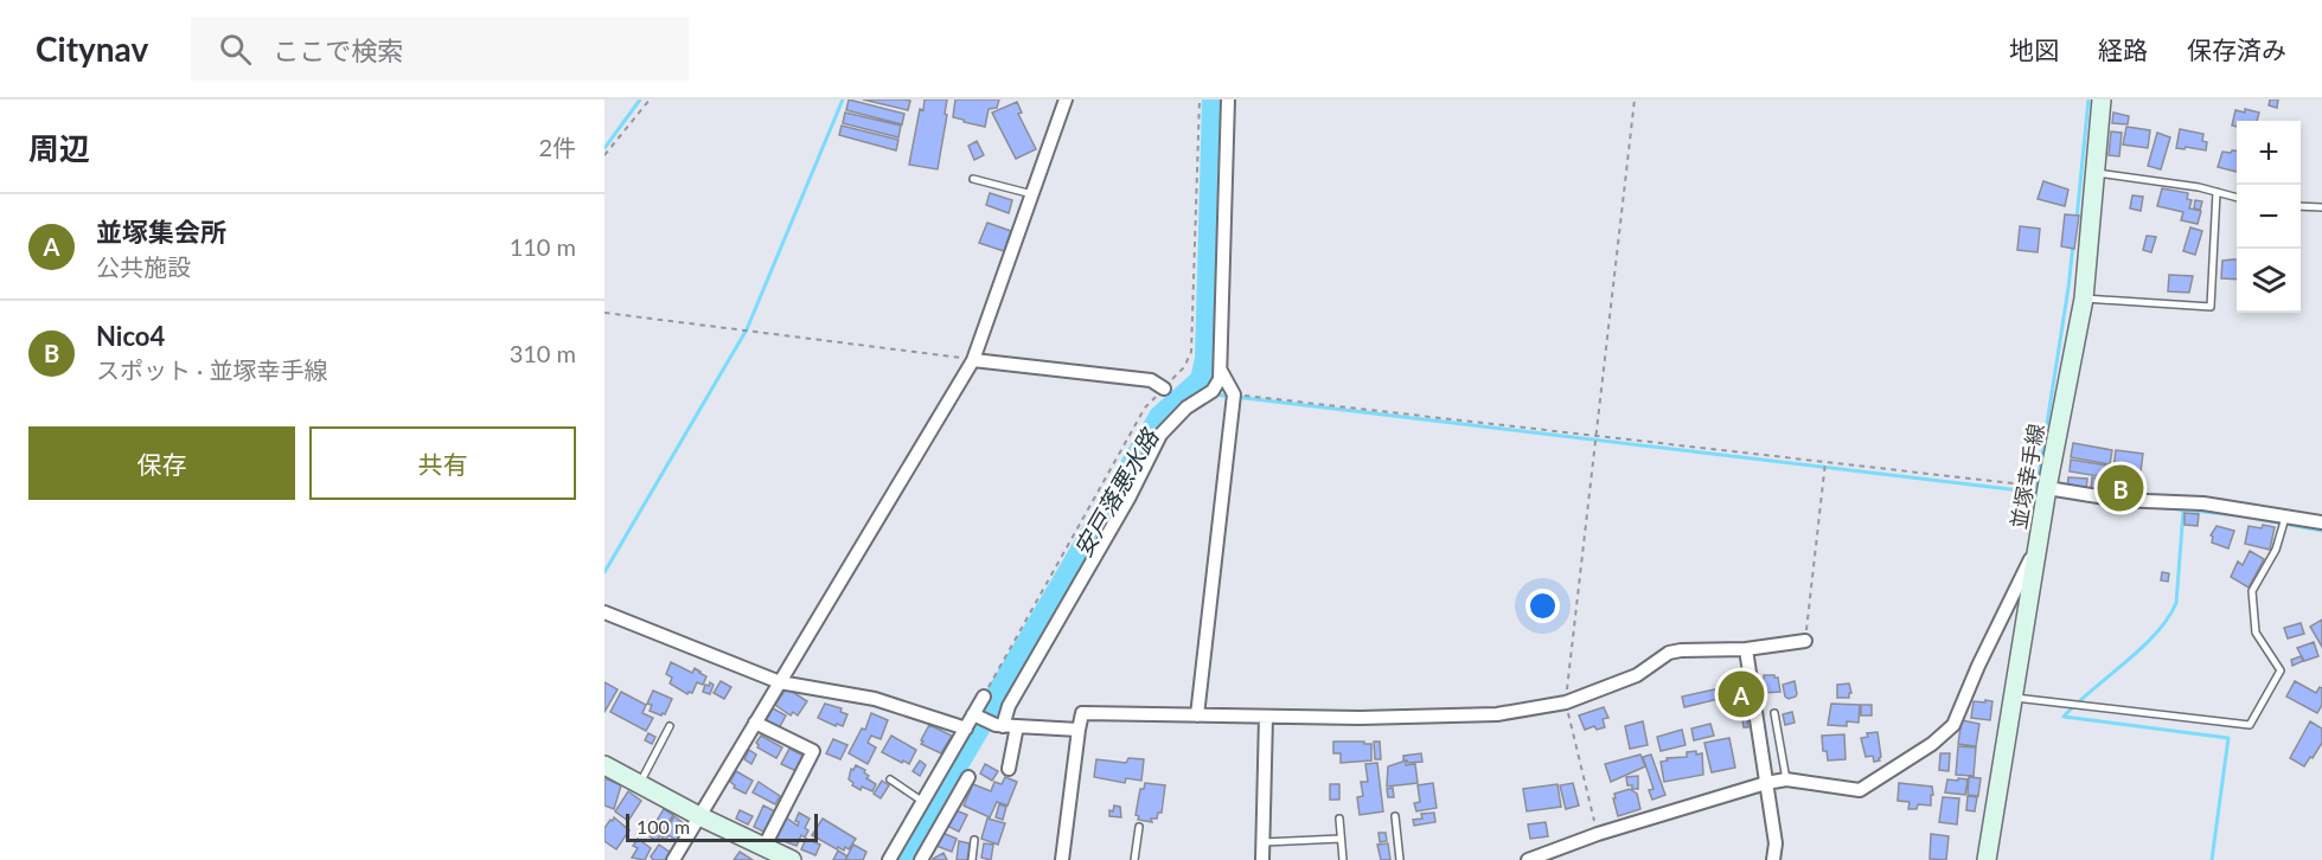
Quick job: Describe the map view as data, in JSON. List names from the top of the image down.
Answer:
{
  "streets": {
    "main road": ["並塚幸手線"]
  },
  "water": ["安戸落悪水路"],
  "scale_bar": "100 m",
  "page": {
    "header": "Citynav",
    "search": "ここで検索",
    "nav": ["地図", "経路", "保存済み"],
    "heading": ["周辺", "2件"],
    "map_buttons": ["+", "−"],
    "list": [
      {
        "mark": "A",
        "name": "並塚集会所",
        "note": "公共施設",
        "value": "110 m"
      },
      {
        "mark": "B",
        "name": "Nico4",
        "note": "スポット · 並塚幸手線",
        "value": "310 m"
      }
    ],
    "buttons": ["保存", "共有"],
    "pins": ["B", "A"],
    "scale": "100 m"
  }
}
